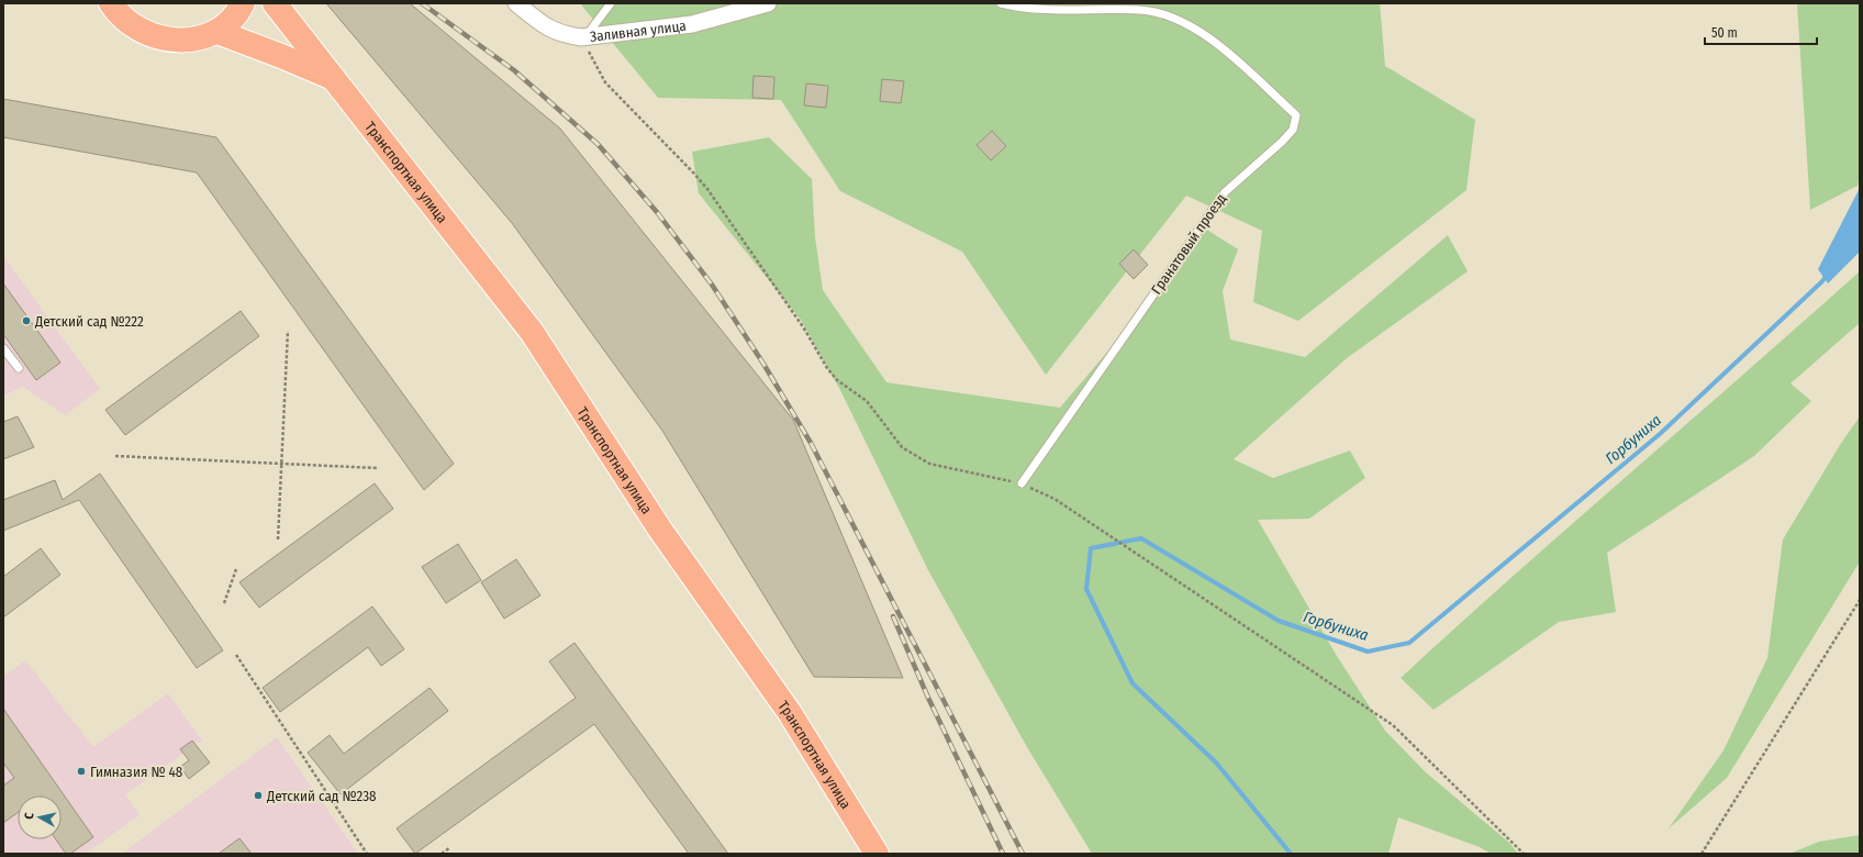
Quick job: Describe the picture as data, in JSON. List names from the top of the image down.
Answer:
{
  "streets": {
    "main road": ["Транспортная улица"],
    "street": ["Заливная улица"],
    "lane": ["Гранатовый проезд"]
  },
  "water": ["Горбуниха"],
  "places": ["Детский сад №222", "Гимназия № 48", "Детский сад №238"],
  "scale_bar": "50 m",
  "north": "left"
}
